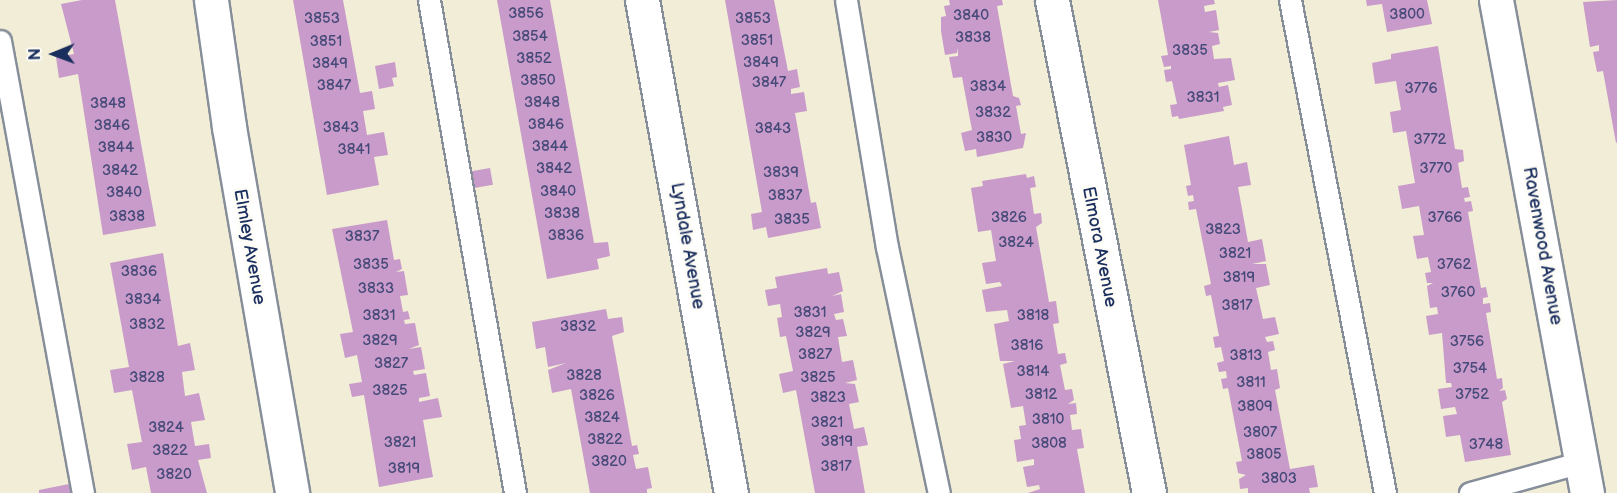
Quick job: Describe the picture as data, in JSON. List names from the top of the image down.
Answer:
{
  "streets": {
    "street": [
      "Lyndale Avenue",
      "Ravenwood Avenue",
      "Elmley Avenue",
      "Elmora Avenue"
    ]
  },
  "house_numbers": [
    "3856",
    "3800",
    "3840",
    "3853",
    "3853",
    "3854",
    "3838",
    "3851",
    "3851",
    "3835",
    "3852",
    "3849",
    "3849",
    "3850",
    "3847",
    "3847",
    "3834",
    "3776",
    "3831",
    "3848",
    "3848",
    "3832",
    "3846",
    "3846",
    "3843",
    "3843",
    "3830",
    "3772",
    "3844",
    "3844",
    "3841",
    "3842",
    "3770",
    "3842",
    "3839",
    "3840",
    "3840",
    "3837",
    "3838",
    "3838",
    "3826",
    "3766",
    "3835",
    "3823",
    "3836",
    "3837",
    "3824",
    "3821",
    "3835",
    "3762",
    "3836",
    "3819",
    "3833",
    "3760",
    "3834",
    "3817",
    "3831",
    "3831",
    "3818",
    "3832",
    "3832",
    "3829",
    "3829",
    "3756",
    "3816",
    "3827",
    "3813",
    "3827",
    "3754",
    "3814",
    "3828",
    "3828",
    "3825",
    "3811",
    "3825",
    "3812",
    "3752",
    "3826",
    "3823",
    "3809",
    "3824",
    "3810",
    "3821",
    "3824",
    "3807",
    "3822",
    "3819",
    "3821",
    "3808",
    "3748",
    "3822",
    "3805",
    "3820",
    "3817",
    "3819",
    "3820",
    "3803"
  ],
  "north": "left"
}
